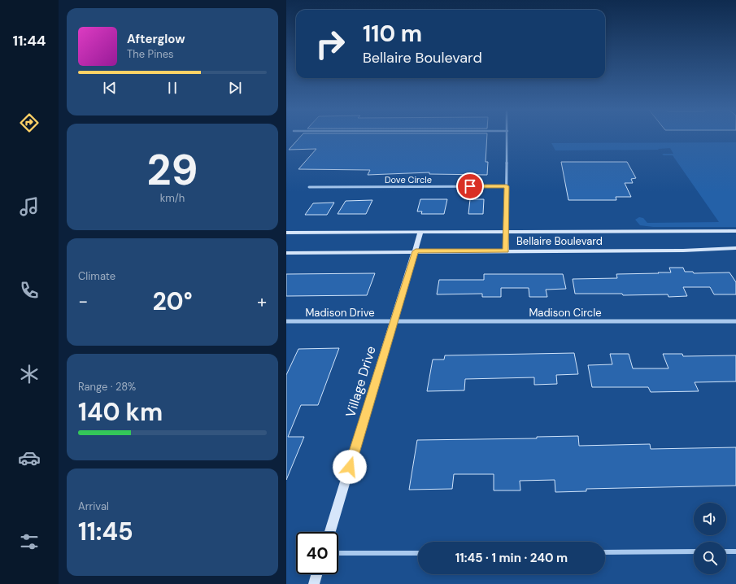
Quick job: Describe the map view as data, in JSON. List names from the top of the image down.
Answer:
{
  "streets": {
    "main road": ["Bellaire Boulevard", "Village Drive"],
    "street": ["Dove Circle", "Madison Drive", "Madison Circle"]
  },
  "crossings": [
    ["Bellaire Boulevard", "Village Drive"],
    ["Madison Drive", "Madison Circle"],
    ["Madison Drive", "Village Drive"],
    ["Madison Circle", "Village Drive"]
  ],
  "page": {
    "tabs": "11:44",
    "turn": ["110 m", "Bellaire Boulevard"],
    "song": ["Afterglow", "The Pines"],
    "tile": [
      ["29", "km/h"],
      "Climate",
      ["Range · 28%", "140 km"],
      ["Arrival", "11:45"]
    ],
    "heat": ["−", "20°", "+"],
    "limit": "40",
    "trip": "11:45 · 1 min · 240 m"
  }
}
